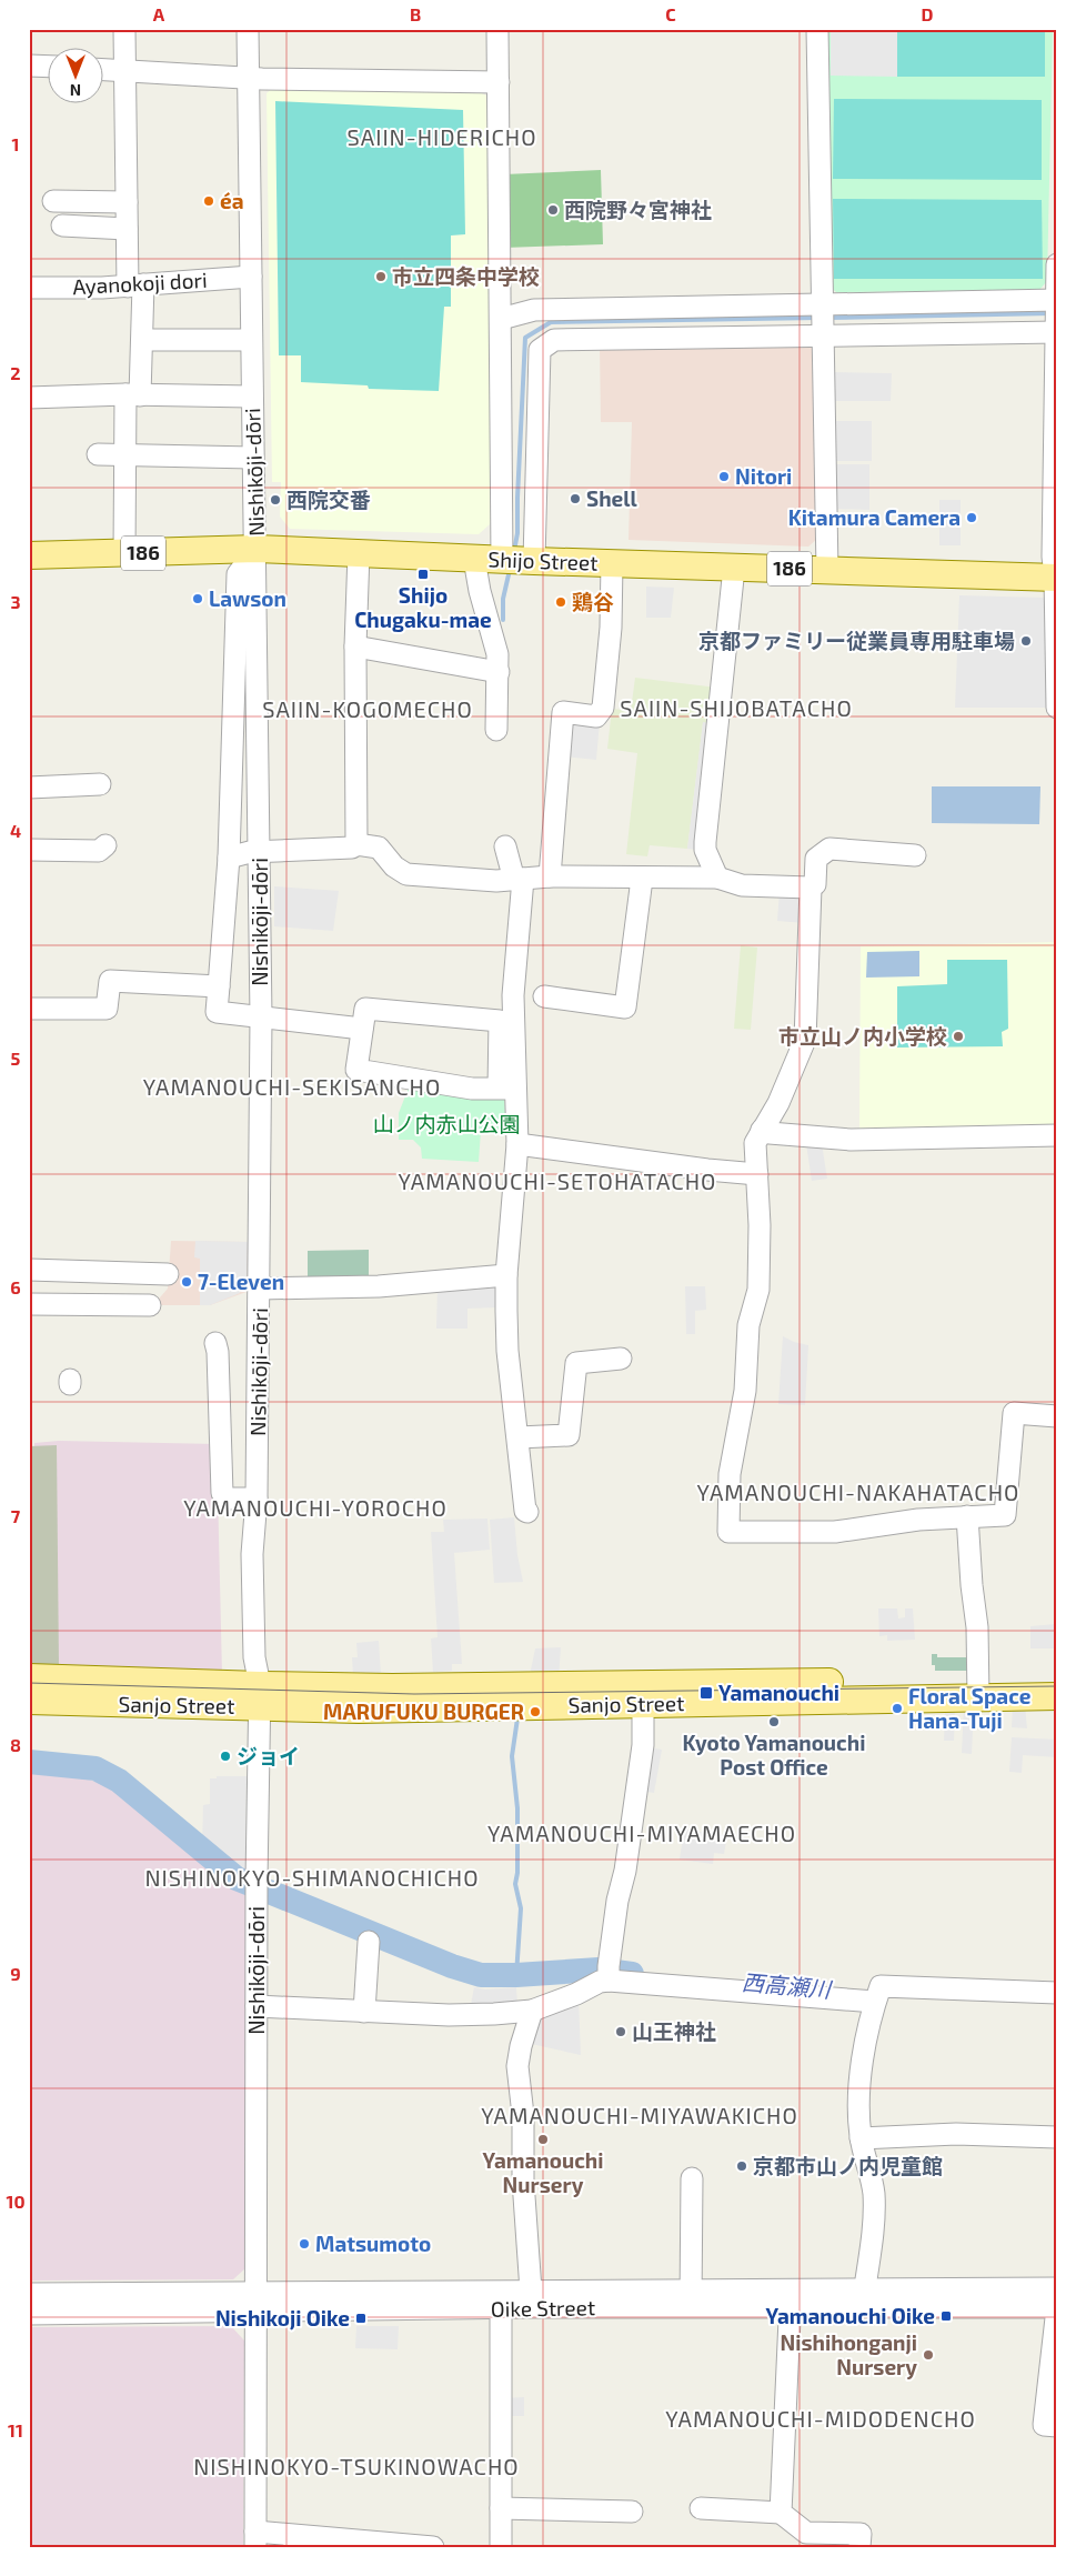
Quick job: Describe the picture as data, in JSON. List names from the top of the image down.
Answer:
{
  "streets": {
    "main road": ["186", "Shijo Street", "Sanjo Street"],
    "street": ["Ayanokoji dori", "Nishikōji-dōri", "Oike Street"]
  },
  "crossings": [
    ["Ayanokoji dori", "Nishikōji-dōri"],
    ["Nishikōji-dōri", "Shijo Street"],
    ["Nishikōji-dōri", "Sanjo Street"],
    ["Nishikōji-dōri", "Oike Street"]
  ],
  "districts": [
    "SAIIN-HIDERICHO",
    "SAIIN-SHIJOBATACHO",
    "SAIIN-KOGOMECHO",
    "YAMANOUCHI-SEKISANCHO",
    "YAMANOUCHI-SETOHATACHO",
    "YAMANOUCHI-NAKAHATACHO",
    "YAMANOUCHI-YOROCHO",
    "YAMANOUCHI-MIYAMAECHO",
    "NISHINOKYO-SHIMANOCHICHO",
    "YAMANOUCHI-MIYAWAKICHO",
    "YAMANOUCHI-MIDODENCHO",
    "NISHINOKYO-TSUKINOWACHO"
  ],
  "water": ["西高瀬川"],
  "parks": ["山ノ内赤山公園"],
  "places": {
    "other": [
      "éa",
      "西院野々宮神社",
      "市立四条中学校",
      "Nitori",
      "Shell",
      "西院交番",
      "Kitamura Camera",
      "Lawson",
      "鶏谷",
      "京都ファミリー従業員専用駐車場",
      "市立山ノ内小学校",
      "7-Eleven",
      "Floral Space Hana-Tuji",
      "MARUFUKU BURGER",
      "Kyoto Yamanouchi Post Office",
      "ジョイ",
      "山王神社",
      "Yamanouchi Nursery",
      "京都市山ノ内児童館",
      "Matsumoto",
      "Nishihonganji Nursery"
    ],
    "transit": [
      "Shijo Chugaku-mae",
      "Yamanouchi",
      "Yamanouchi Oike",
      "Nishikoji Oike"
    ]
  },
  "north": "bottom",
  "grid": {
    "columns": [
      "A",
      "B",
      "C",
      "D"
    ],
    "rows": [
      "1",
      "2",
      "3",
      "4",
      "5",
      "6",
      "7",
      "8",
      "9",
      "10",
      "11"
    ]
  }
}
